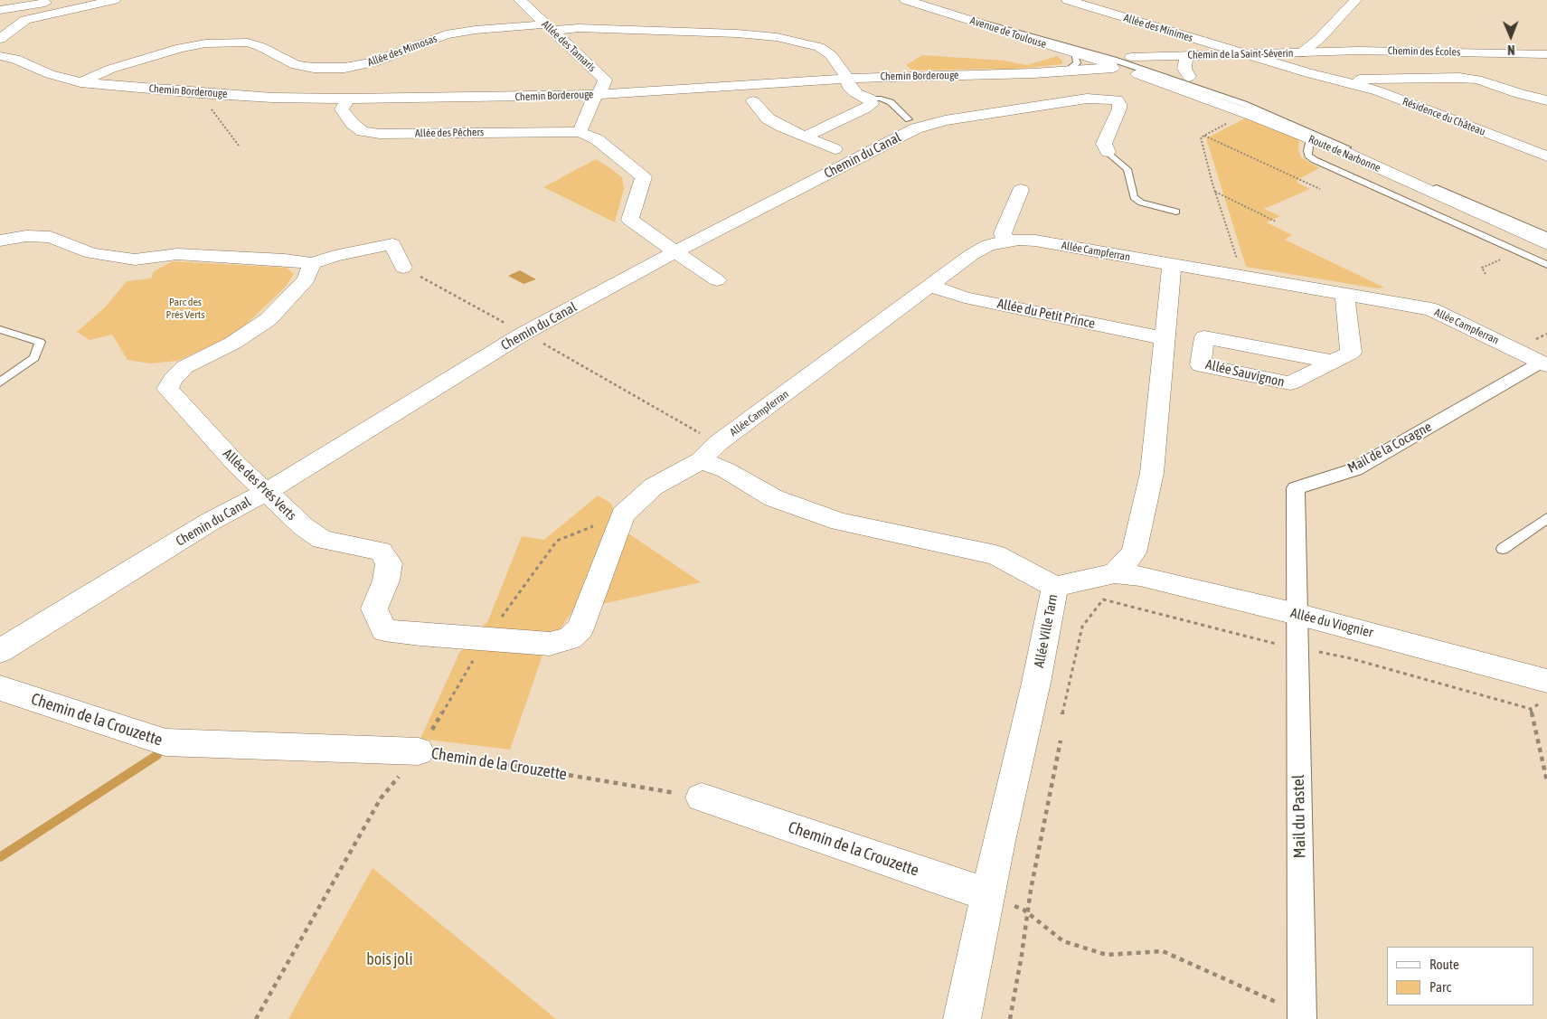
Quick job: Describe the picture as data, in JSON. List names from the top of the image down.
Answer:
{
  "streets": {
    "street": [
      "Allée des Minimes",
      "Avenue de Toulouse",
      "Allée des Tamaris",
      "Allée des Mimosas",
      "Chemin des Écoles",
      "Chemin de la Saint-Séverin",
      "Chemin Borderouge",
      "Résidence du Château",
      "Allée des Pêchers",
      "Route de Narbonne",
      "Chemin du Canal",
      "Allée Campferran",
      "Allée du Petit Prince",
      "Allée Sauvignon",
      "Mail de la Cocagne",
      "Allée des Prés Verts",
      "Allée du Viognier",
      "Allée Ville Tarn",
      "Chemin de la Crouzette",
      "Mail du Pastel"
    ]
  },
  "crossings": [
    ["Allée des Minimes", "Chemin de la Saint-Séverin"],
    ["Allée des Minimes", "Résidence du Château"],
    ["Avenue de Toulouse", "Chemin de la Saint-Séverin"],
    ["Avenue de Toulouse", "Chemin Borderouge"],
    ["Avenue de Toulouse", "Route de Narbonne"],
    ["Allée des Tamaris", "Allée des Mimosas"],
    ["Allée des Tamaris", "Chemin Borderouge"],
    ["Allée des Mimosas", "Chemin Borderouge"],
    ["Chemin des Écoles", "Chemin de la Saint-Séverin"],
    ["Chemin de la Saint-Séverin", "Résidence du Château"],
    ["Chemin Borderouge", "Allée des Pêchers"],
    ["Chemin du Canal", "Allée des Prés Verts"],
    ["Allée Campferran", "Allée du Petit Prince"],
    ["Allée Campferran", "Allée Sauvignon"],
    ["Allée Campferran", "Mail de la Cocagne"],
    ["Allée Campferran", "Allée des Prés Verts"],
    ["Allée Campferran", "Allée Ville Tarn"],
    ["Mail de la Cocagne", "Allée du Viognier"],
    ["Mail de la Cocagne", "Mail du Pastel"],
    ["Allée des Prés Verts", "Allée Ville Tarn"],
    ["Allée du Viognier", "Allée Ville Tarn"],
    ["Allée du Viognier", "Mail du Pastel"],
    ["Allée Ville Tarn", "Chemin de la Crouzette"]
  ],
  "parks": ["Parc des Prés Verts", "bois joli"],
  "legend": ["Route", "Parc"],
  "north": "bottom"
}
